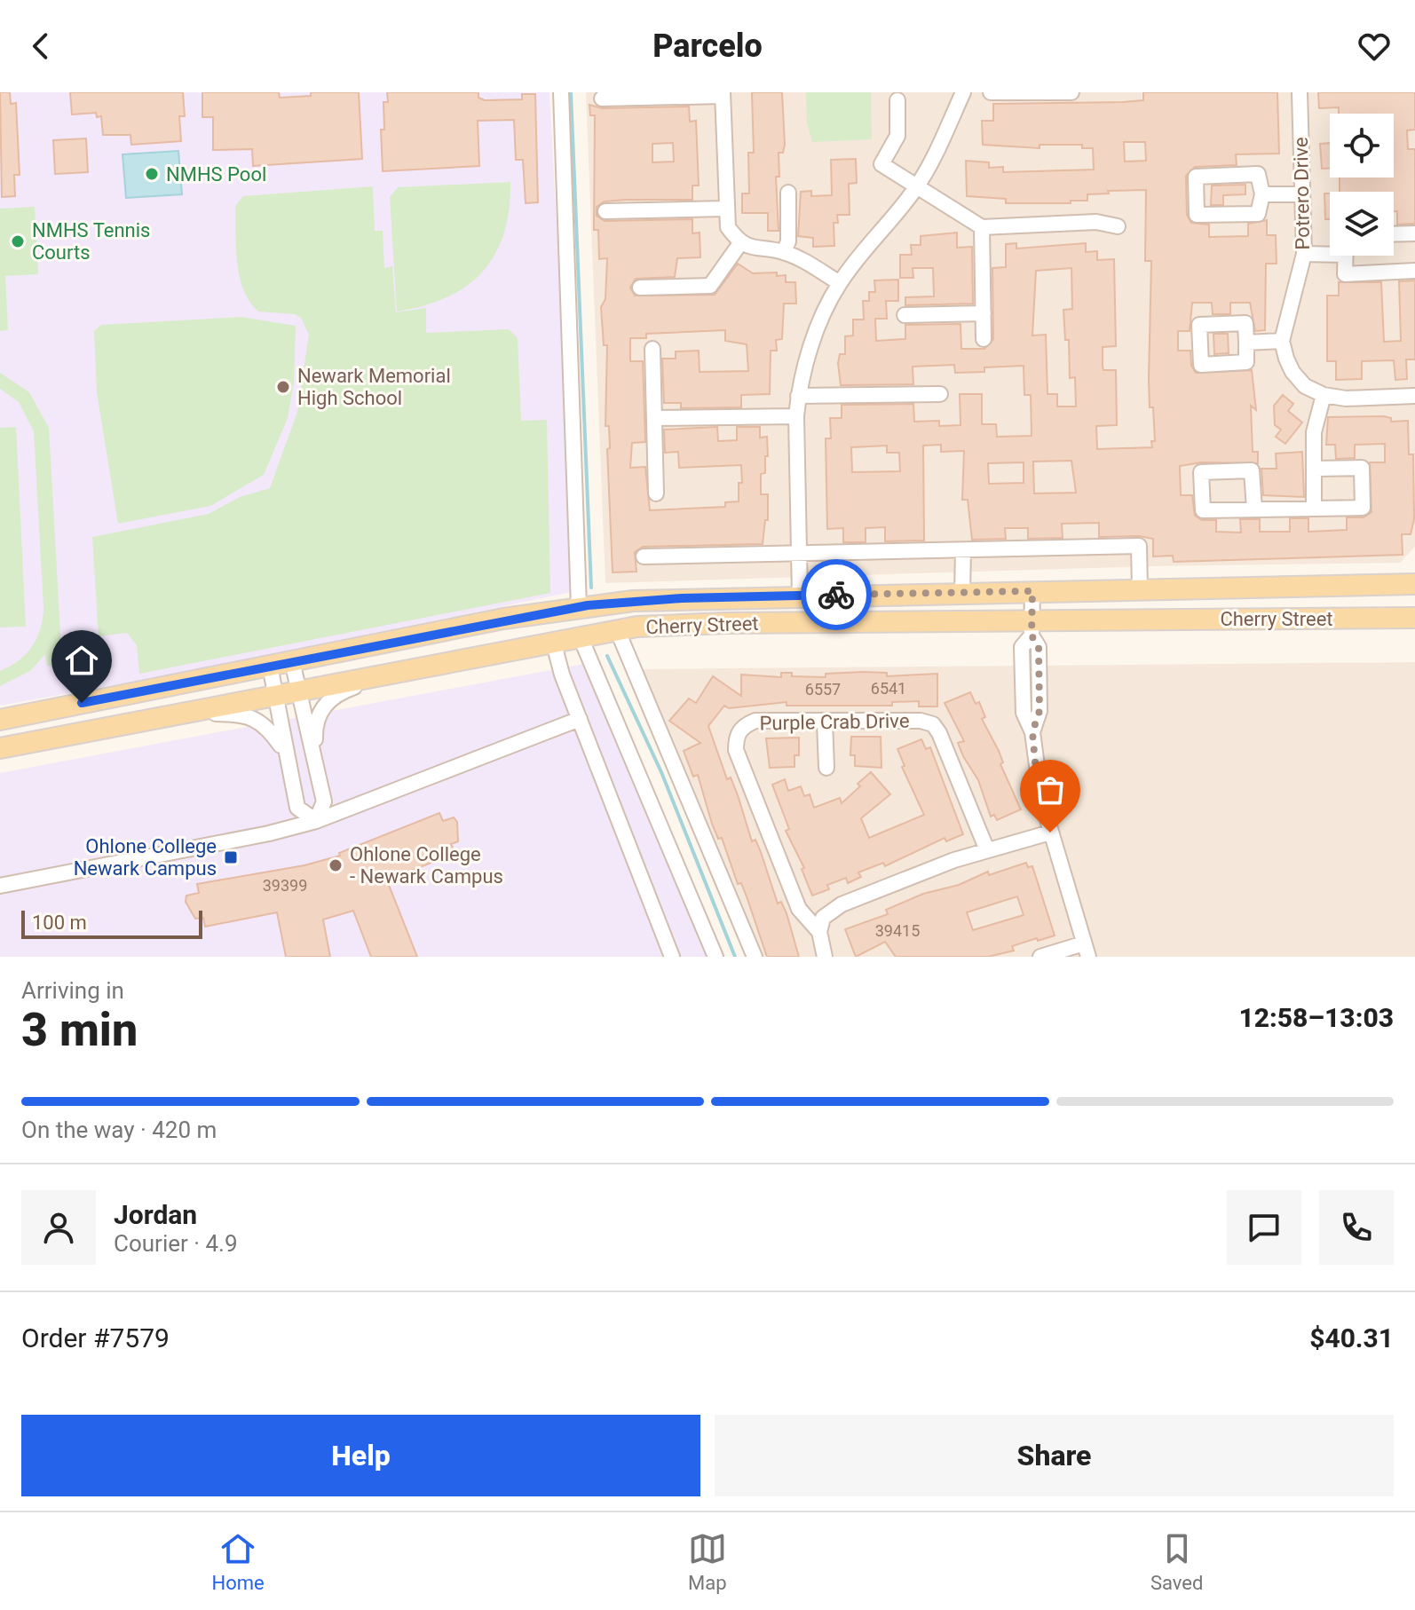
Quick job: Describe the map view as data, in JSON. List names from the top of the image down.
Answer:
{
  "streets": {
    "main road": ["Cherry Street"],
    "street": ["Potrero Drive", "Purple Crab Drive"]
  },
  "places": {
    "other": [
      "NMHS Pool",
      "NMHS Tennis Courts",
      "Newark Memorial High School",
      "Ohlone College - Newark Campus"
    ],
    "transit": ["Ohlone College Newark Campus"]
  },
  "house_numbers": [
    "6541",
    "6557",
    "39399",
    "39415"
  ],
  "scale_bar": "100 m",
  "page": {
    "header": "Parcelo",
    "scale": "100 m",
    "heading": ["3 min", "Arriving in", "12:58–13:03"],
    "panel": [
      "Jordan",
      "Courier · 4.9",
      "Order #7579",
      "$40.31"
    ],
    "bar": "On the way · 420 m",
    "buttons": ["Help", "Share"],
    "tabs": ["Home", "Map", "Saved"]
  }
}
